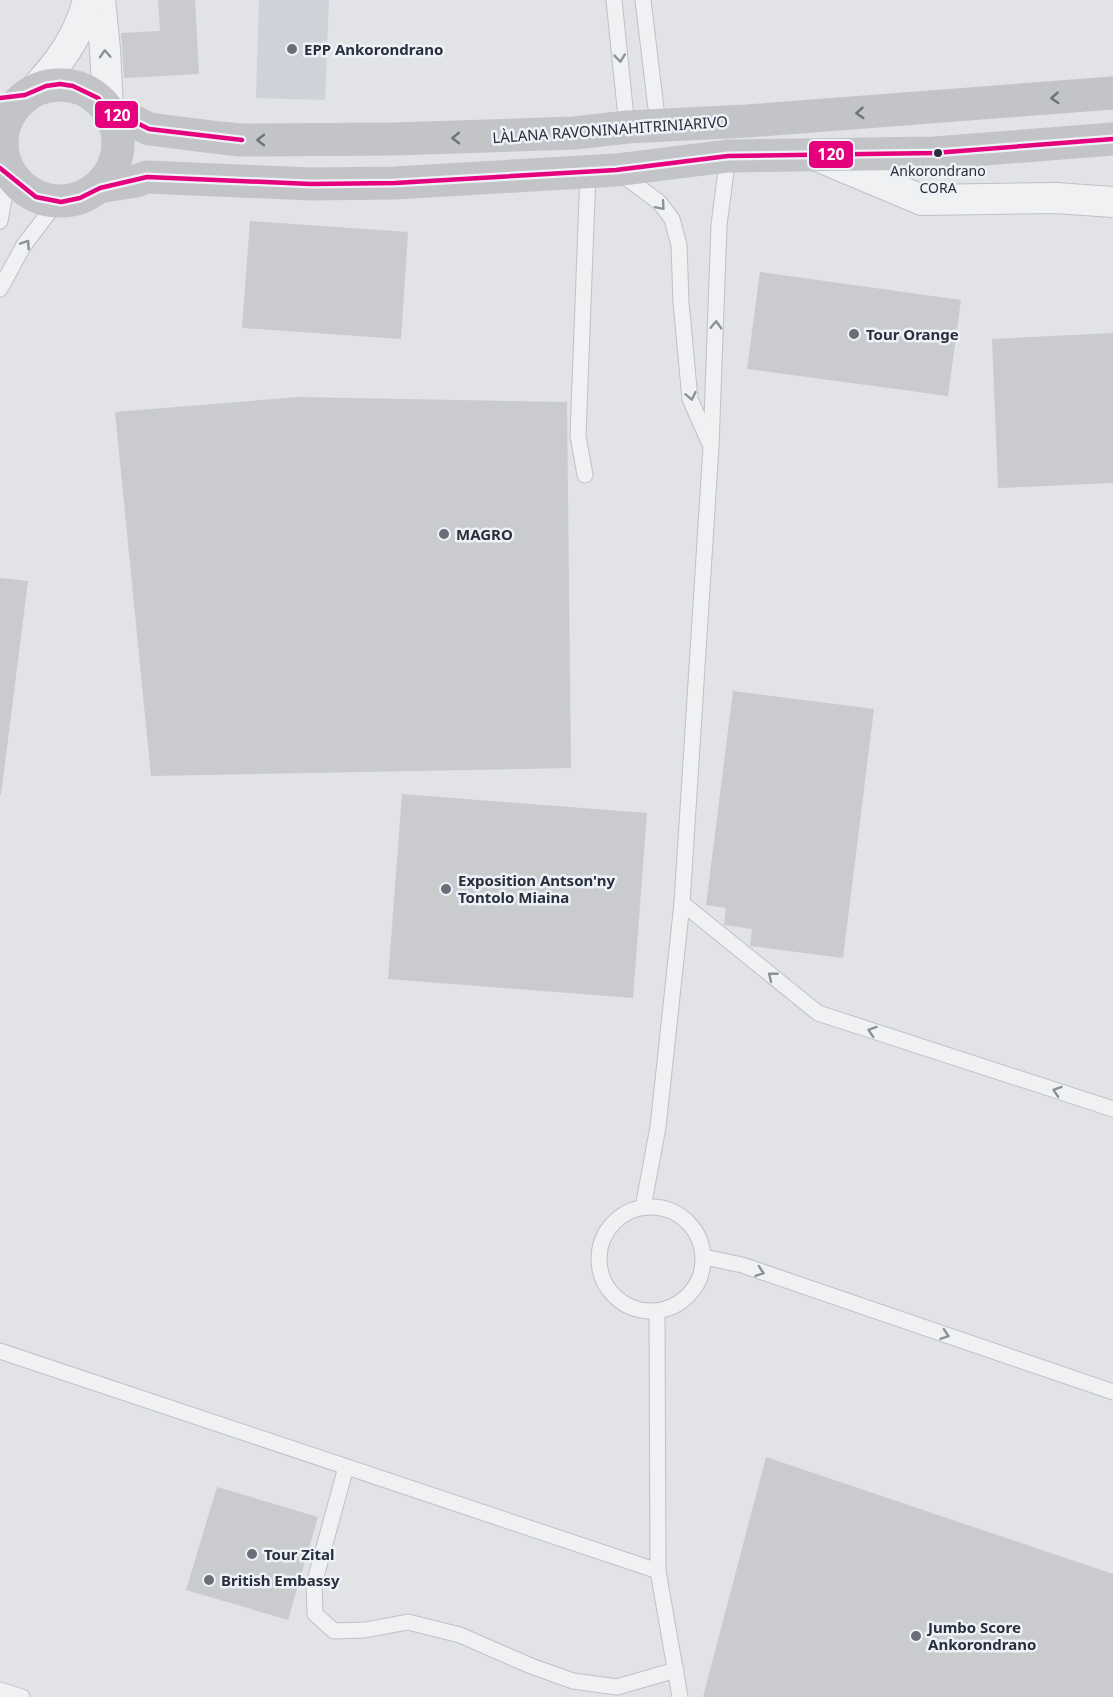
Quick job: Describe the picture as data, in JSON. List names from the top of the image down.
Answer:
{
  "streets": {
    "main road": ["LÀLANA RAVONINAHITRINIARIVO"]
  },
  "places": [
    "EPP Ankorondrano",
    "Ankorondrano CORA",
    "Tour Orange",
    "MAGRO",
    "Exposition Antson'ny Tontolo Miaina",
    "Tour Zital",
    "British Embassy",
    "Jumbo Score Ankorondrano"
  ],
  "lines": ["transit line 120"]
}
